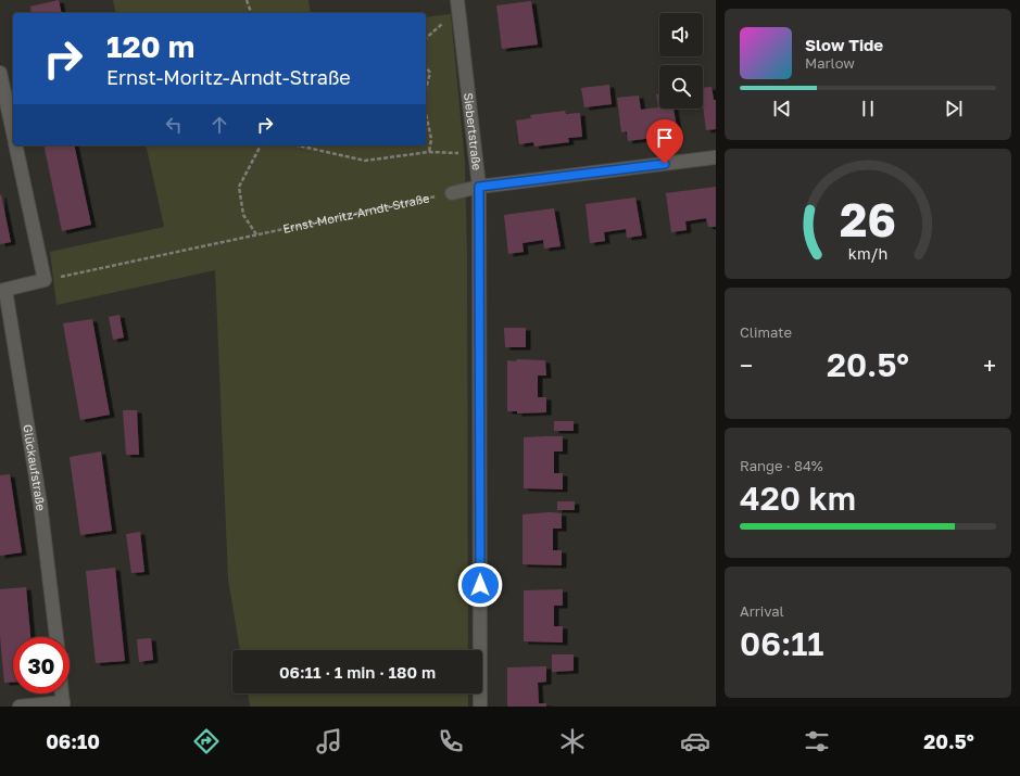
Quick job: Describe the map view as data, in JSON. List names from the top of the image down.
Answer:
{
  "streets": {
    "street": ["Siebertstraße", "Glückaufstraße"],
    "path": ["Ernst-Moritz-Arndt-Straße"]
  },
  "page": {
    "turn": ["120 m", "Ernst-Moritz-Arndt-Straße"],
    "song": ["Slow Tide", "Marlow"],
    "tile": [
      "Climate",
      ["Range · 84%", "420 km"],
      ["Arrival", "06:11"]
    ],
    "heat": ["−", "20.5°", "+"],
    "limit": "30",
    "trip": "06:11 · 1 min · 180 m",
    "tabs": ["06:10", "20.5°"],
    "gauge": ["26", "km/h"]
  }
}
